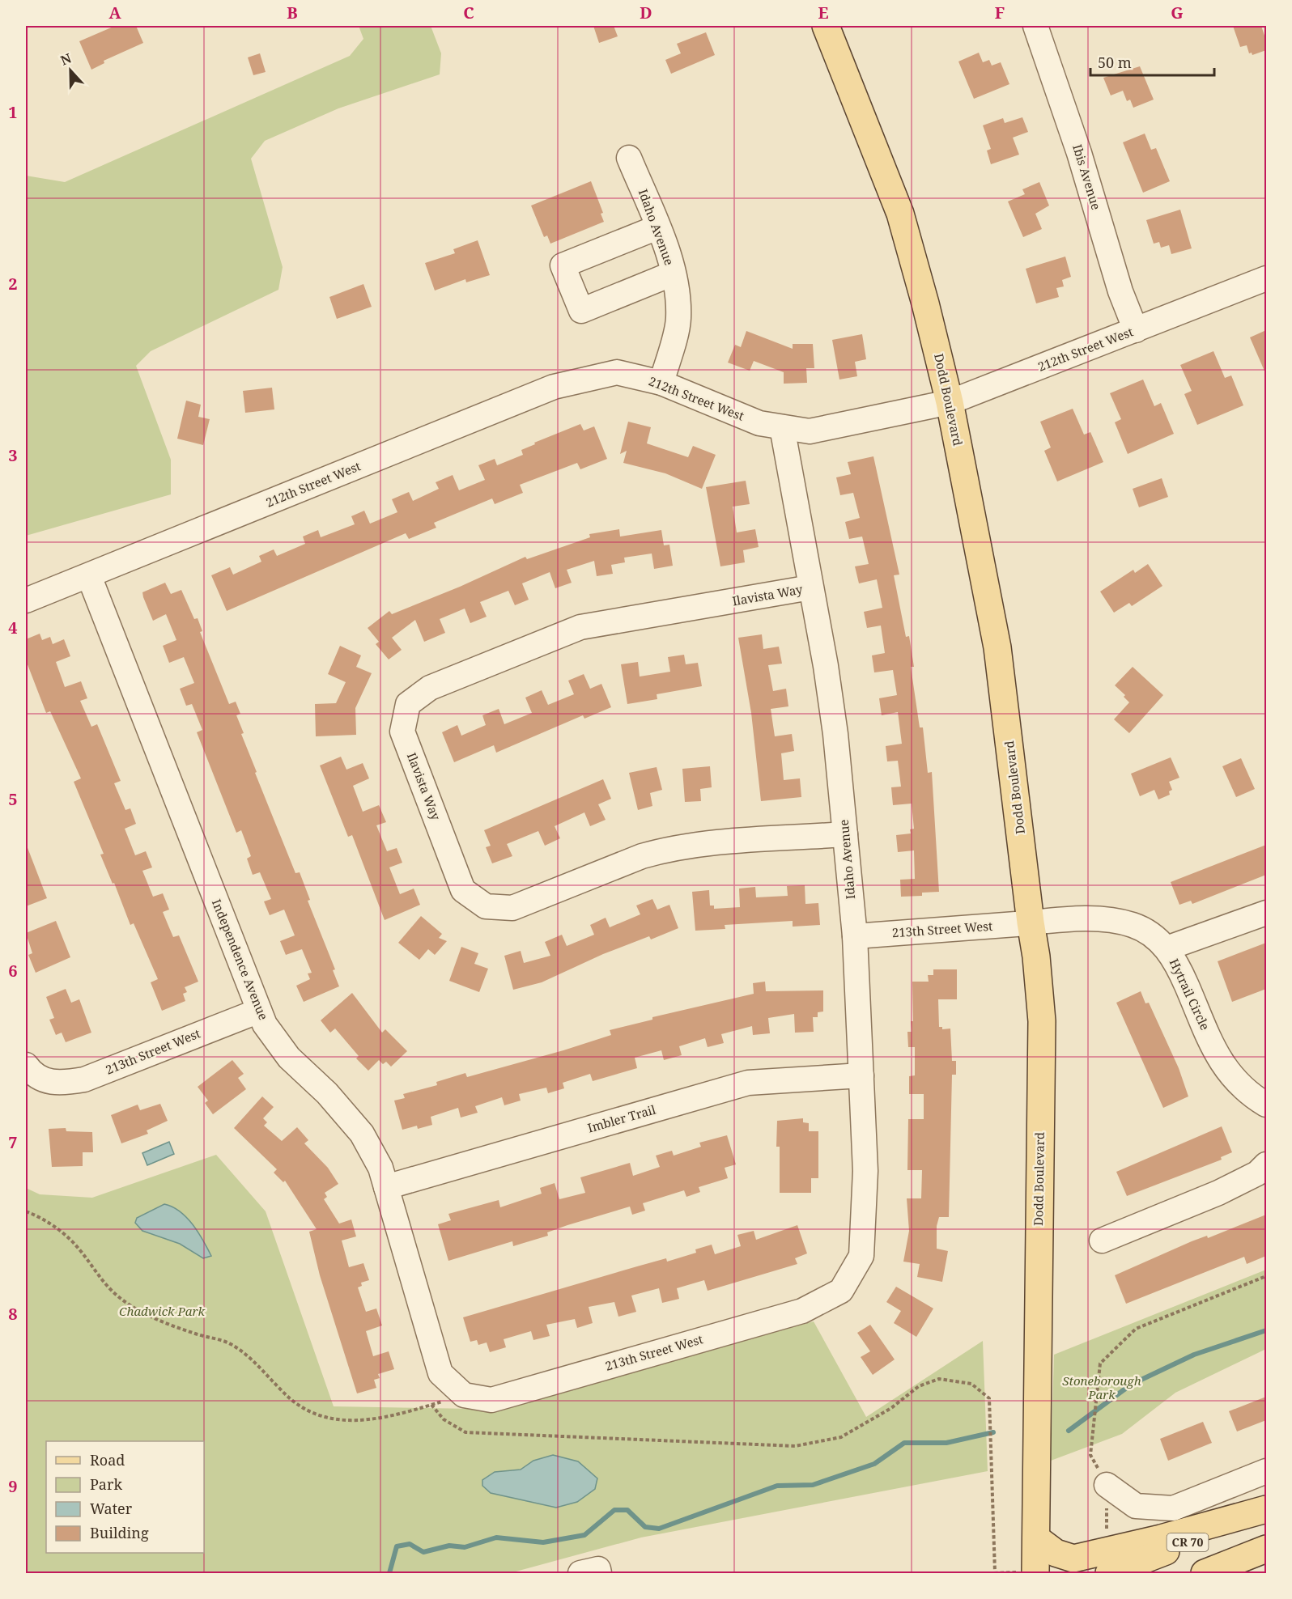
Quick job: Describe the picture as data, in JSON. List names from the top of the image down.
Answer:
{
  "streets": {
    "main road": ["Dodd Boulevard", "CR 70"],
    "street": [
      "Ibis Avenue",
      "Idaho Avenue",
      "212th Street West",
      "Ilavista Way",
      "213th Street West",
      "Independence Avenue",
      "Hytrail Circle",
      "Imbler Trail"
    ]
  },
  "crossings": [
    ["Ibis Avenue", "212th Street West"],
    ["Idaho Avenue", "212th Street West"],
    ["Idaho Avenue", "Ilavista Way"],
    ["Idaho Avenue", "213th Street West"],
    ["Idaho Avenue", "Imbler Trail"],
    ["212th Street West", "Dodd Boulevard"],
    ["212th Street West", "Independence Avenue"],
    ["Dodd Boulevard", "213th Street West"],
    ["Dodd Boulevard", "Hytrail Circle"],
    ["213th Street West", "Independence Avenue"],
    ["213th Street West", "Hytrail Circle"],
    ["Independence Avenue", "Imbler Trail"]
  ],
  "parks": ["Chadwick Park", "Stoneborough Park"],
  "legend": [
    "Road",
    "Park",
    "Water",
    "Building"
  ],
  "scale_bar": "50 m",
  "north": "top",
  "grid": {
    "columns": [
      "A",
      "B",
      "C",
      "D",
      "E",
      "F",
      "G"
    ],
    "rows": [
      "1",
      "2",
      "3",
      "4",
      "5",
      "6",
      "7",
      "8",
      "9"
    ]
  }
}
